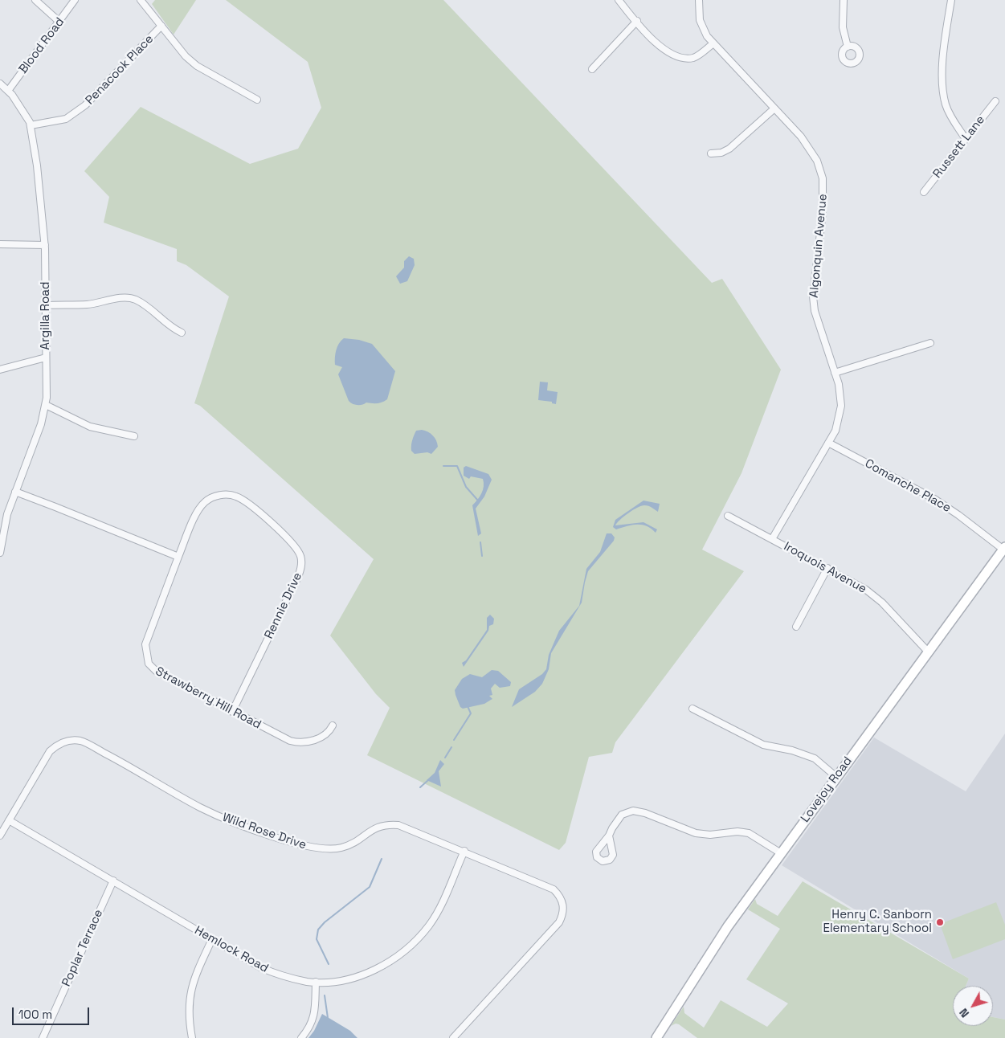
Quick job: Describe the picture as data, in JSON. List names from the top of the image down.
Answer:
{
  "streets": {
    "main road": ["Lovejoy Road"],
    "street": [
      "Blood Road",
      "Penacook Place",
      "Russett Lane",
      "Algonquin Avenue",
      "Argilla Road",
      "Comanche Place",
      "Iroquois Avenue",
      "Rennie Drive",
      "Strawberry Hill Road",
      "Wild Rose Drive",
      "Poplar Terrace",
      "Hemlock Road"
    ]
  },
  "crossings": [
    ["Blood Road", "Argilla Road"],
    ["Penacook Place", "Argilla Road"],
    ["Algonquin Avenue", "Comanche Place"],
    ["Algonquin Avenue", "Iroquois Avenue"],
    ["Comanche Place", "Lovejoy Road"],
    ["Iroquois Avenue", "Lovejoy Road"],
    ["Rennie Drive", "Strawberry Hill Road"],
    ["Wild Rose Drive", "Hemlock Road"],
    ["Poplar Terrace", "Hemlock Road"]
  ],
  "places": ["Henry C. Sanborn Elementary School"],
  "scale_bar": "100 m",
  "north": "bottom left"
}
